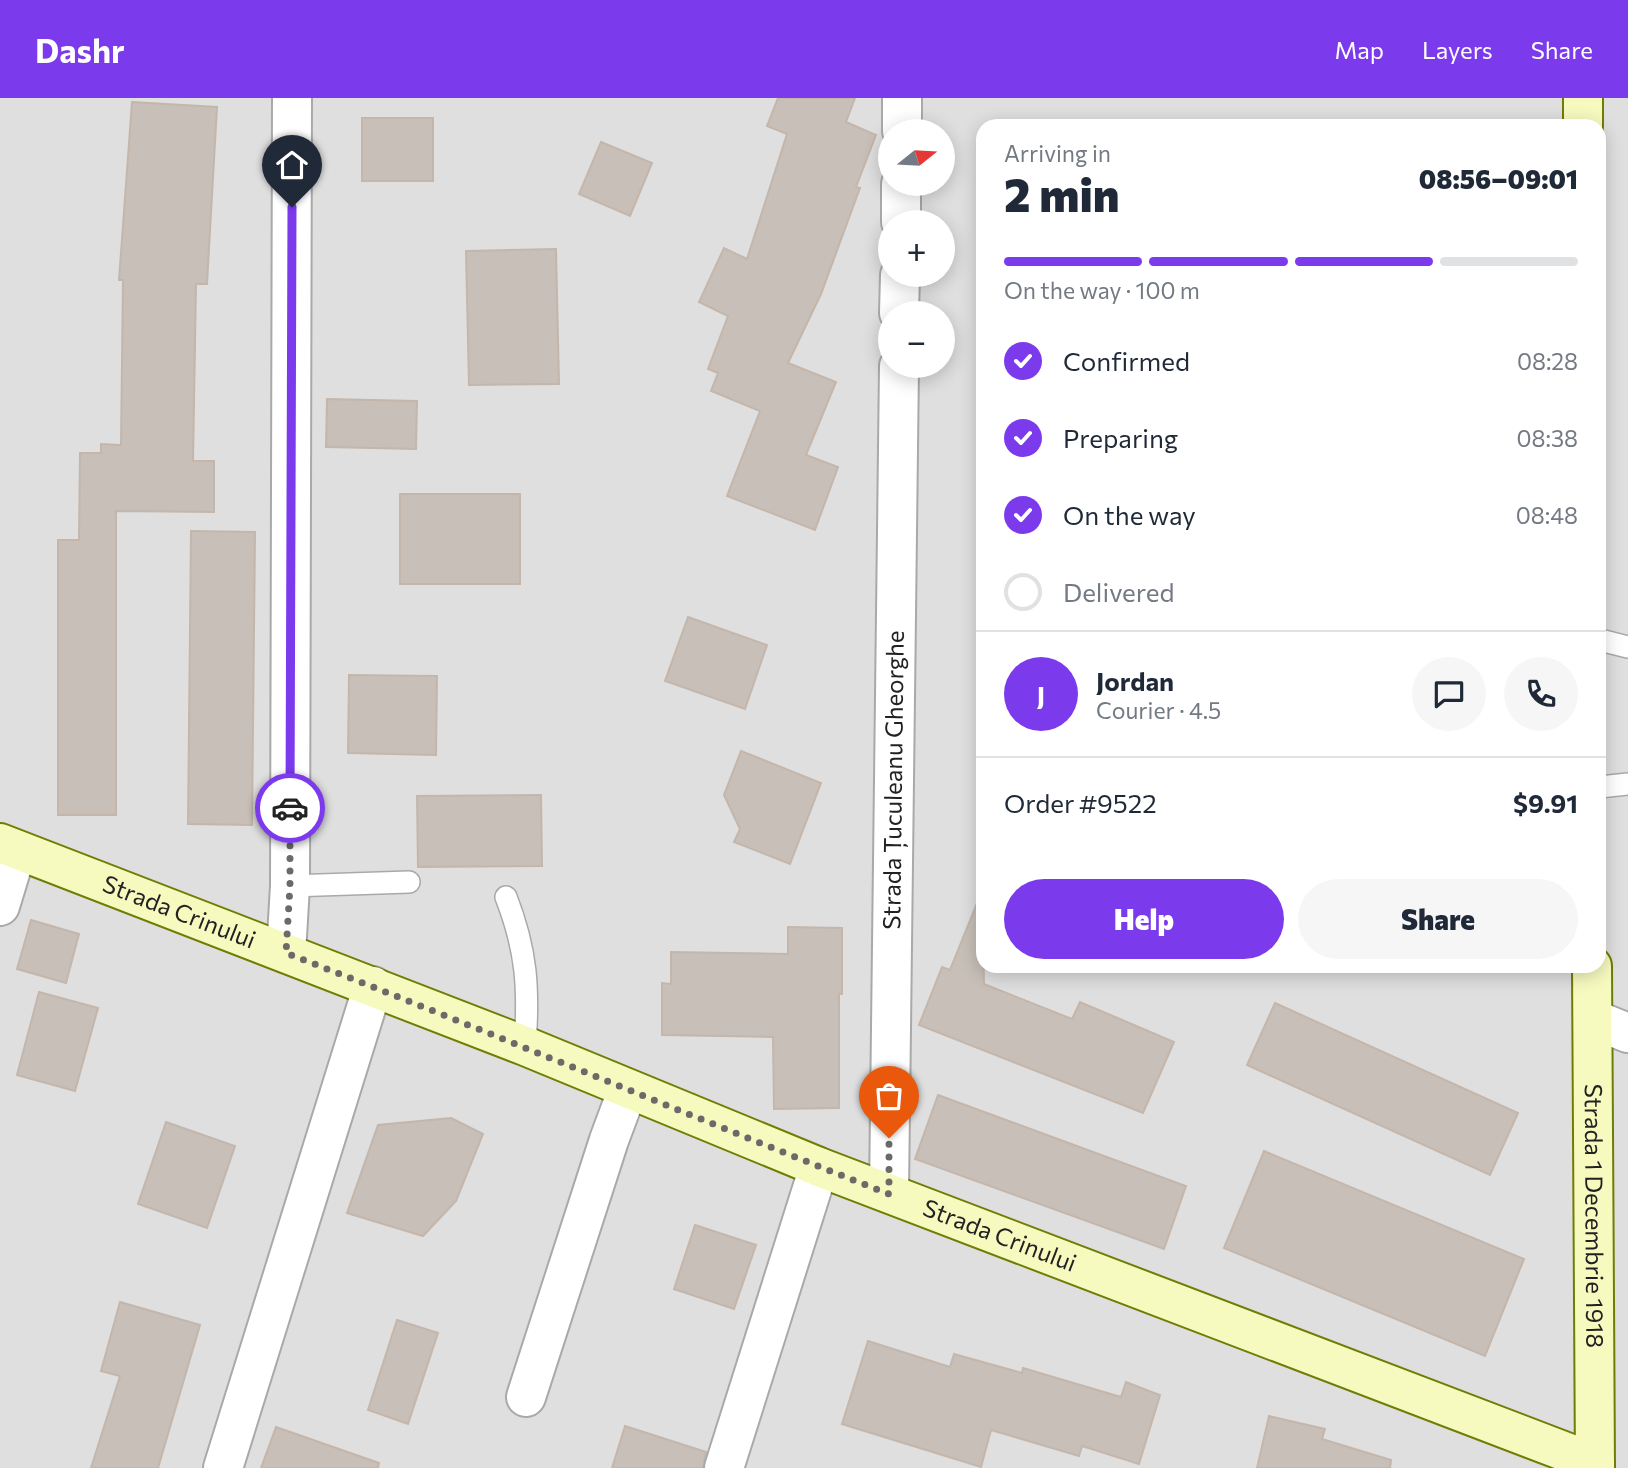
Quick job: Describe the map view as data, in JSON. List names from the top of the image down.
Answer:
{
  "streets": {
    "street": ["Strada Țuculeanu Gheorghe", "Strada Crinului", "Strada 1 Decembrie 1918"]
  },
  "crossings": [
    ["Strada Țuculeanu Gheorghe", "Strada Crinului"],
    ["Strada Crinului", "Strada 1 Decembrie 1918"]
  ],
  "north": "right",
  "page": {
    "header": "Dashr",
    "nav": ["Map", "Layers", "Share"],
    "map_buttons": ["+", "−"],
    "heading": ["2 min", "Arriving in", "08:56–09:01"],
    "panel": [
      "Jordan",
      "Courier · 4.5",
      "Order #9522",
      "$9.91"
    ],
    "bar": "On the way · 100 m",
    "list": [
      ["Confirmed", "08:28"],
      ["Preparing", "08:38"],
      ["On the way", "08:48"],
      "Delivered"
    ],
    "round": "J",
    "buttons": ["Help", "Share"]
  }
}
